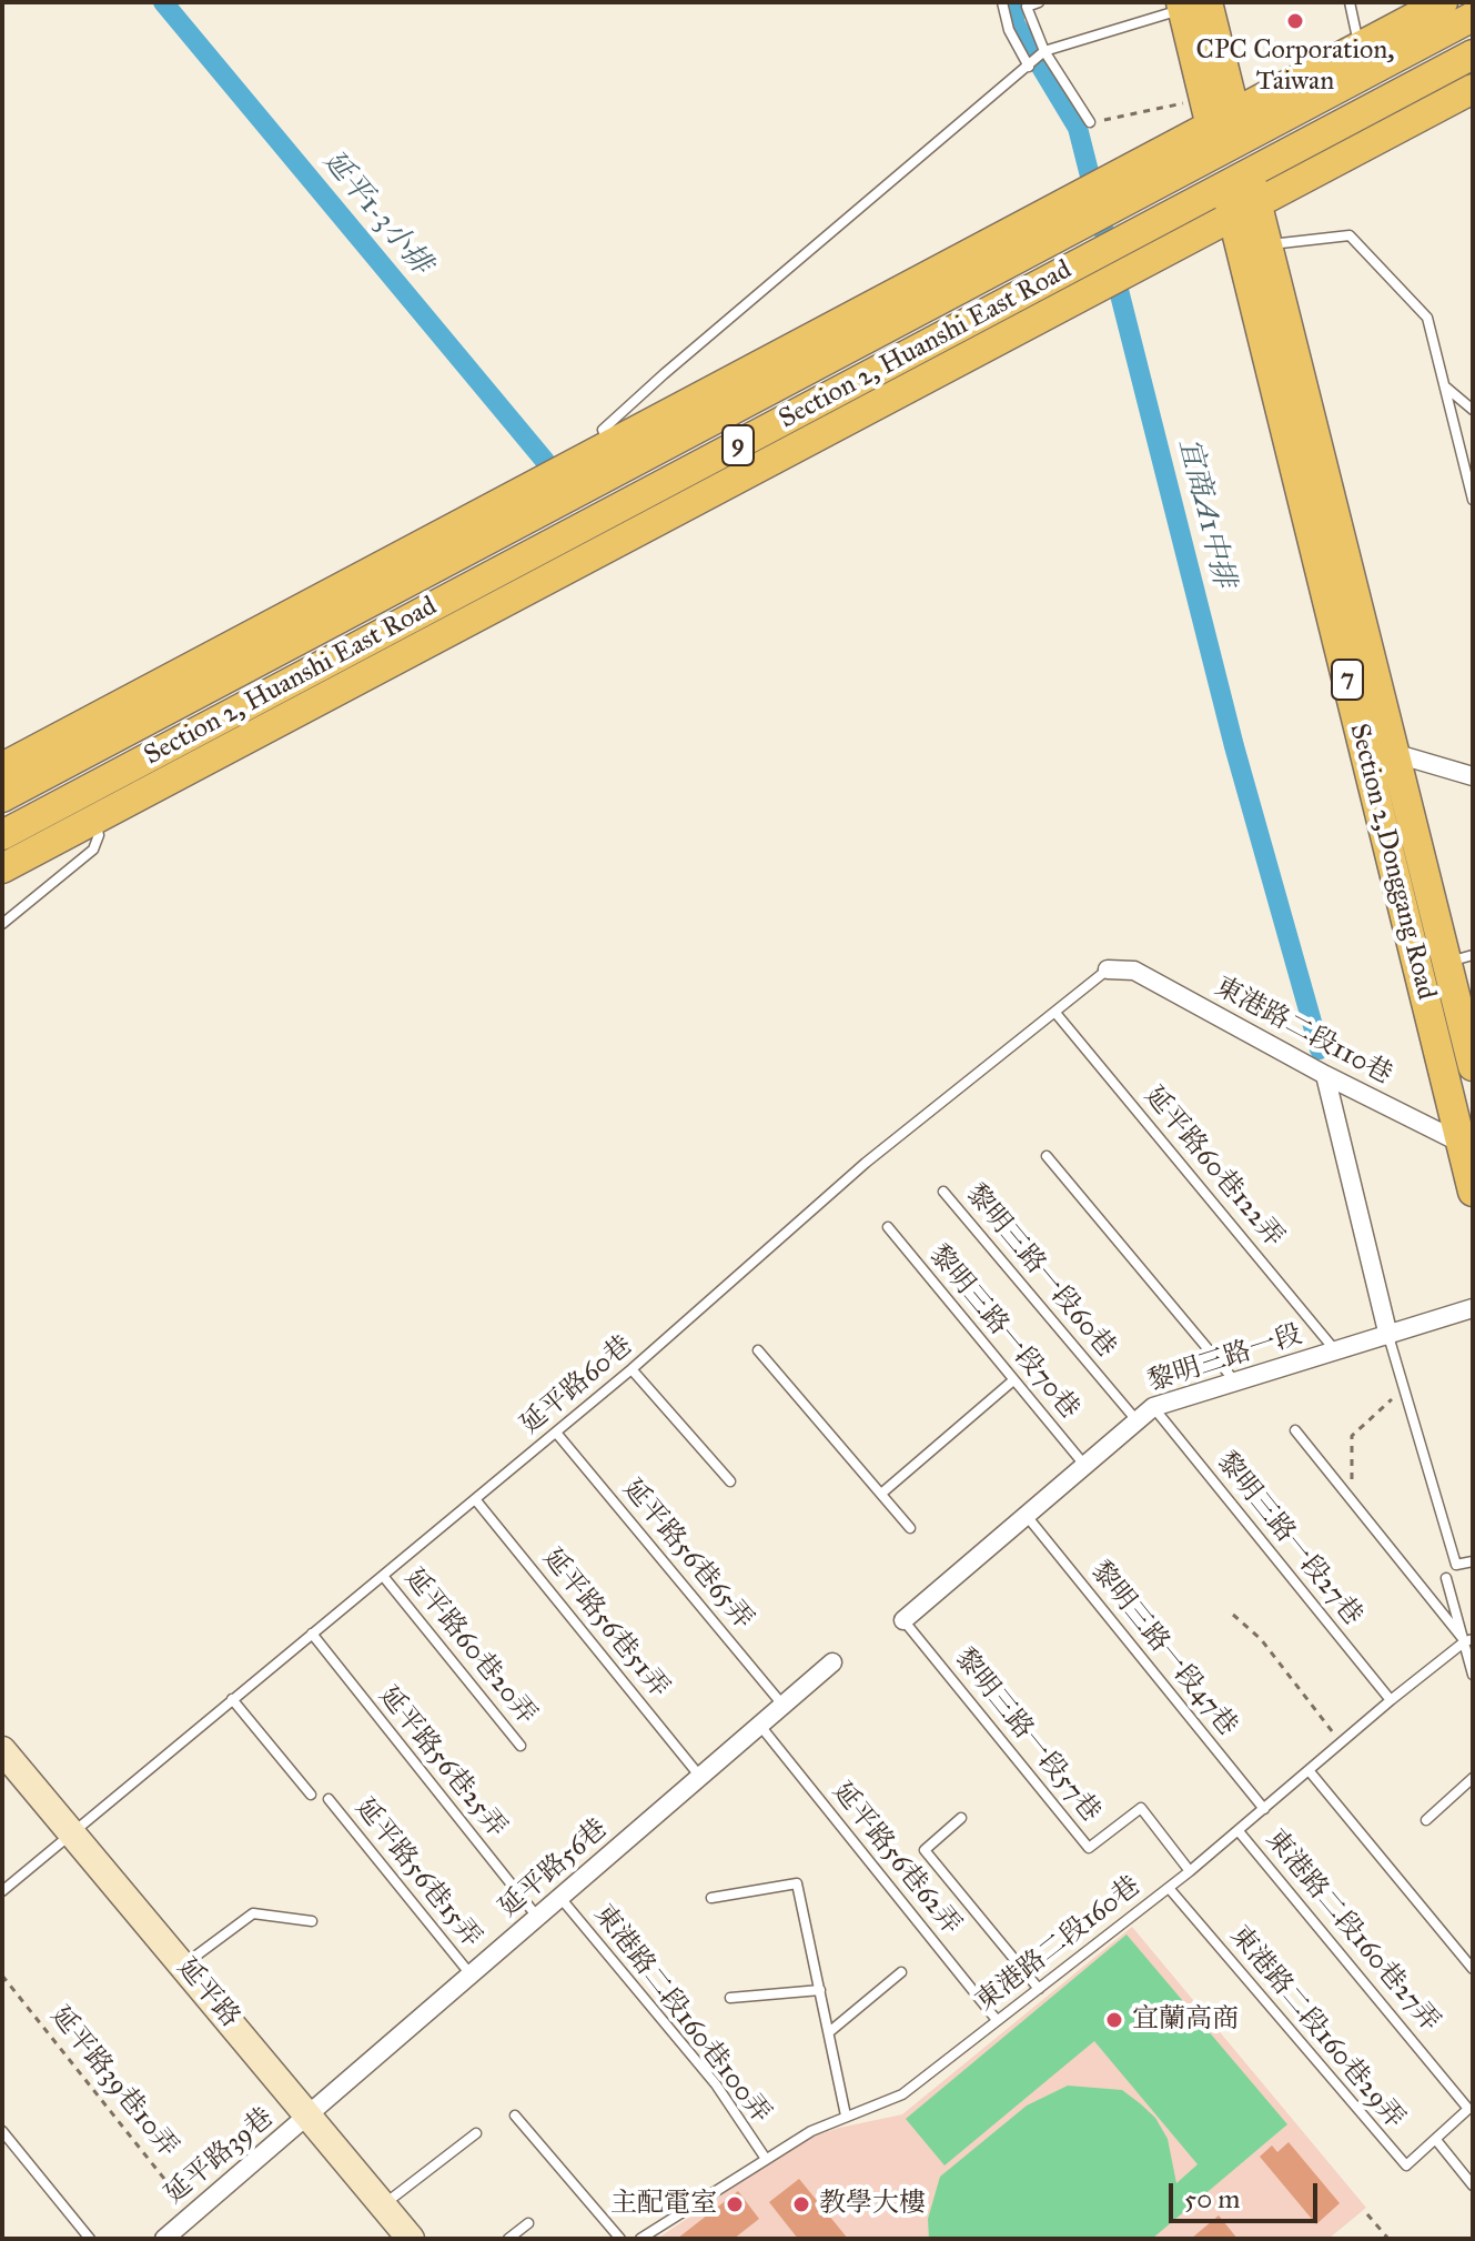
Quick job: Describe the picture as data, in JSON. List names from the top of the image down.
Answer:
{
  "streets": {
    "main road": [
      "Section 2, Huanshi East Road",
      "9",
      "7",
      "Section 2,Donggang Road",
      "延平路"
    ],
    "street": [
      "東港路二段110巷",
      "黎明三路一段",
      "延平路56巷",
      "延平路39巷"
    ],
    "lane": [
      "延平路60巷122弄",
      "黎明三路一段60巷",
      "黎明三路一段70巷",
      "延平路60巷",
      "黎明三路一段27巷",
      "延平路56巷65弄",
      "延平路56巷51弄",
      "延平路60巷20弄",
      "黎明三路一段47巷",
      "黎明三路一段57巷",
      "延平路56巷25弄",
      "延平路56巷62弄",
      "延平路56巷15弄",
      "東港路二段160巷27弄",
      "東港路二段160巷",
      "東港路二段160巷100弄",
      "東港路二段160巷29弄"
    ],
    "path": ["延平路39巷10弄"]
  },
  "crossings": [
    ["Section 2, Huanshi East Road", "7"],
    ["Section 2, Huanshi East Road", "Section 2,Donggang Road"],
    ["7", "Section 2,Donggang Road"],
    ["Section 2,Donggang Road", "東港路二段110巷"],
    ["東港路二段110巷", "延平路60巷"],
    ["延平路60巷122弄", "黎明三路一段"],
    ["延平路60巷122弄", "延平路60巷"],
    ["黎明三路一段60巷", "黎明三路一段"],
    ["黎明三路一段70巷", "黎明三路一段"],
    ["黎明三路一段", "黎明三路一段27巷"],
    ["黎明三路一段", "黎明三路一段47巷"],
    ["黎明三路一段", "黎明三路一段57巷"],
    ["延平路60巷", "延平路56巷65弄"],
    ["延平路60巷", "延平路56巷51弄"],
    ["延平路60巷", "延平路60巷20弄"],
    ["延平路60巷", "延平路56巷25弄"],
    ["延平路60巷", "延平路"],
    ["黎明三路一段27巷", "東港路二段160巷"],
    ["延平路56巷65弄", "延平路56巷"],
    ["延平路56巷51弄", "延平路56巷"],
    ["黎明三路一段47巷", "東港路二段160巷"],
    ["黎明三路一段57巷", "東港路二段160巷"],
    ["延平路56巷25弄", "延平路56巷"],
    ["延平路56巷62弄", "延平路56巷"],
    ["延平路56巷62弄", "東港路二段160巷"],
    ["延平路56巷", "延平路56巷15弄"],
    ["延平路56巷", "延平路"],
    ["延平路56巷", "東港路二段160巷100弄"],
    ["延平路56巷", "延平路39巷"],
    ["東港路二段160巷27弄", "東港路二段160巷"],
    ["東港路二段160巷27弄", "東港路二段160巷29弄"],
    ["東港路二段160巷", "東港路二段160巷100弄"],
    ["東港路二段160巷", "東港路二段160巷29弄"],
    ["延平路", "延平路39巷"],
    ["延平路39巷10弄", "延平路39巷"]
  ],
  "water": ["延平1-3小排", "宜商A1中排"],
  "places": [
    "CPC Corporation, Taiwan",
    "宜蘭高商",
    "主配電室",
    "教學大樓"
  ],
  "scale_bar": "50 m"
}
